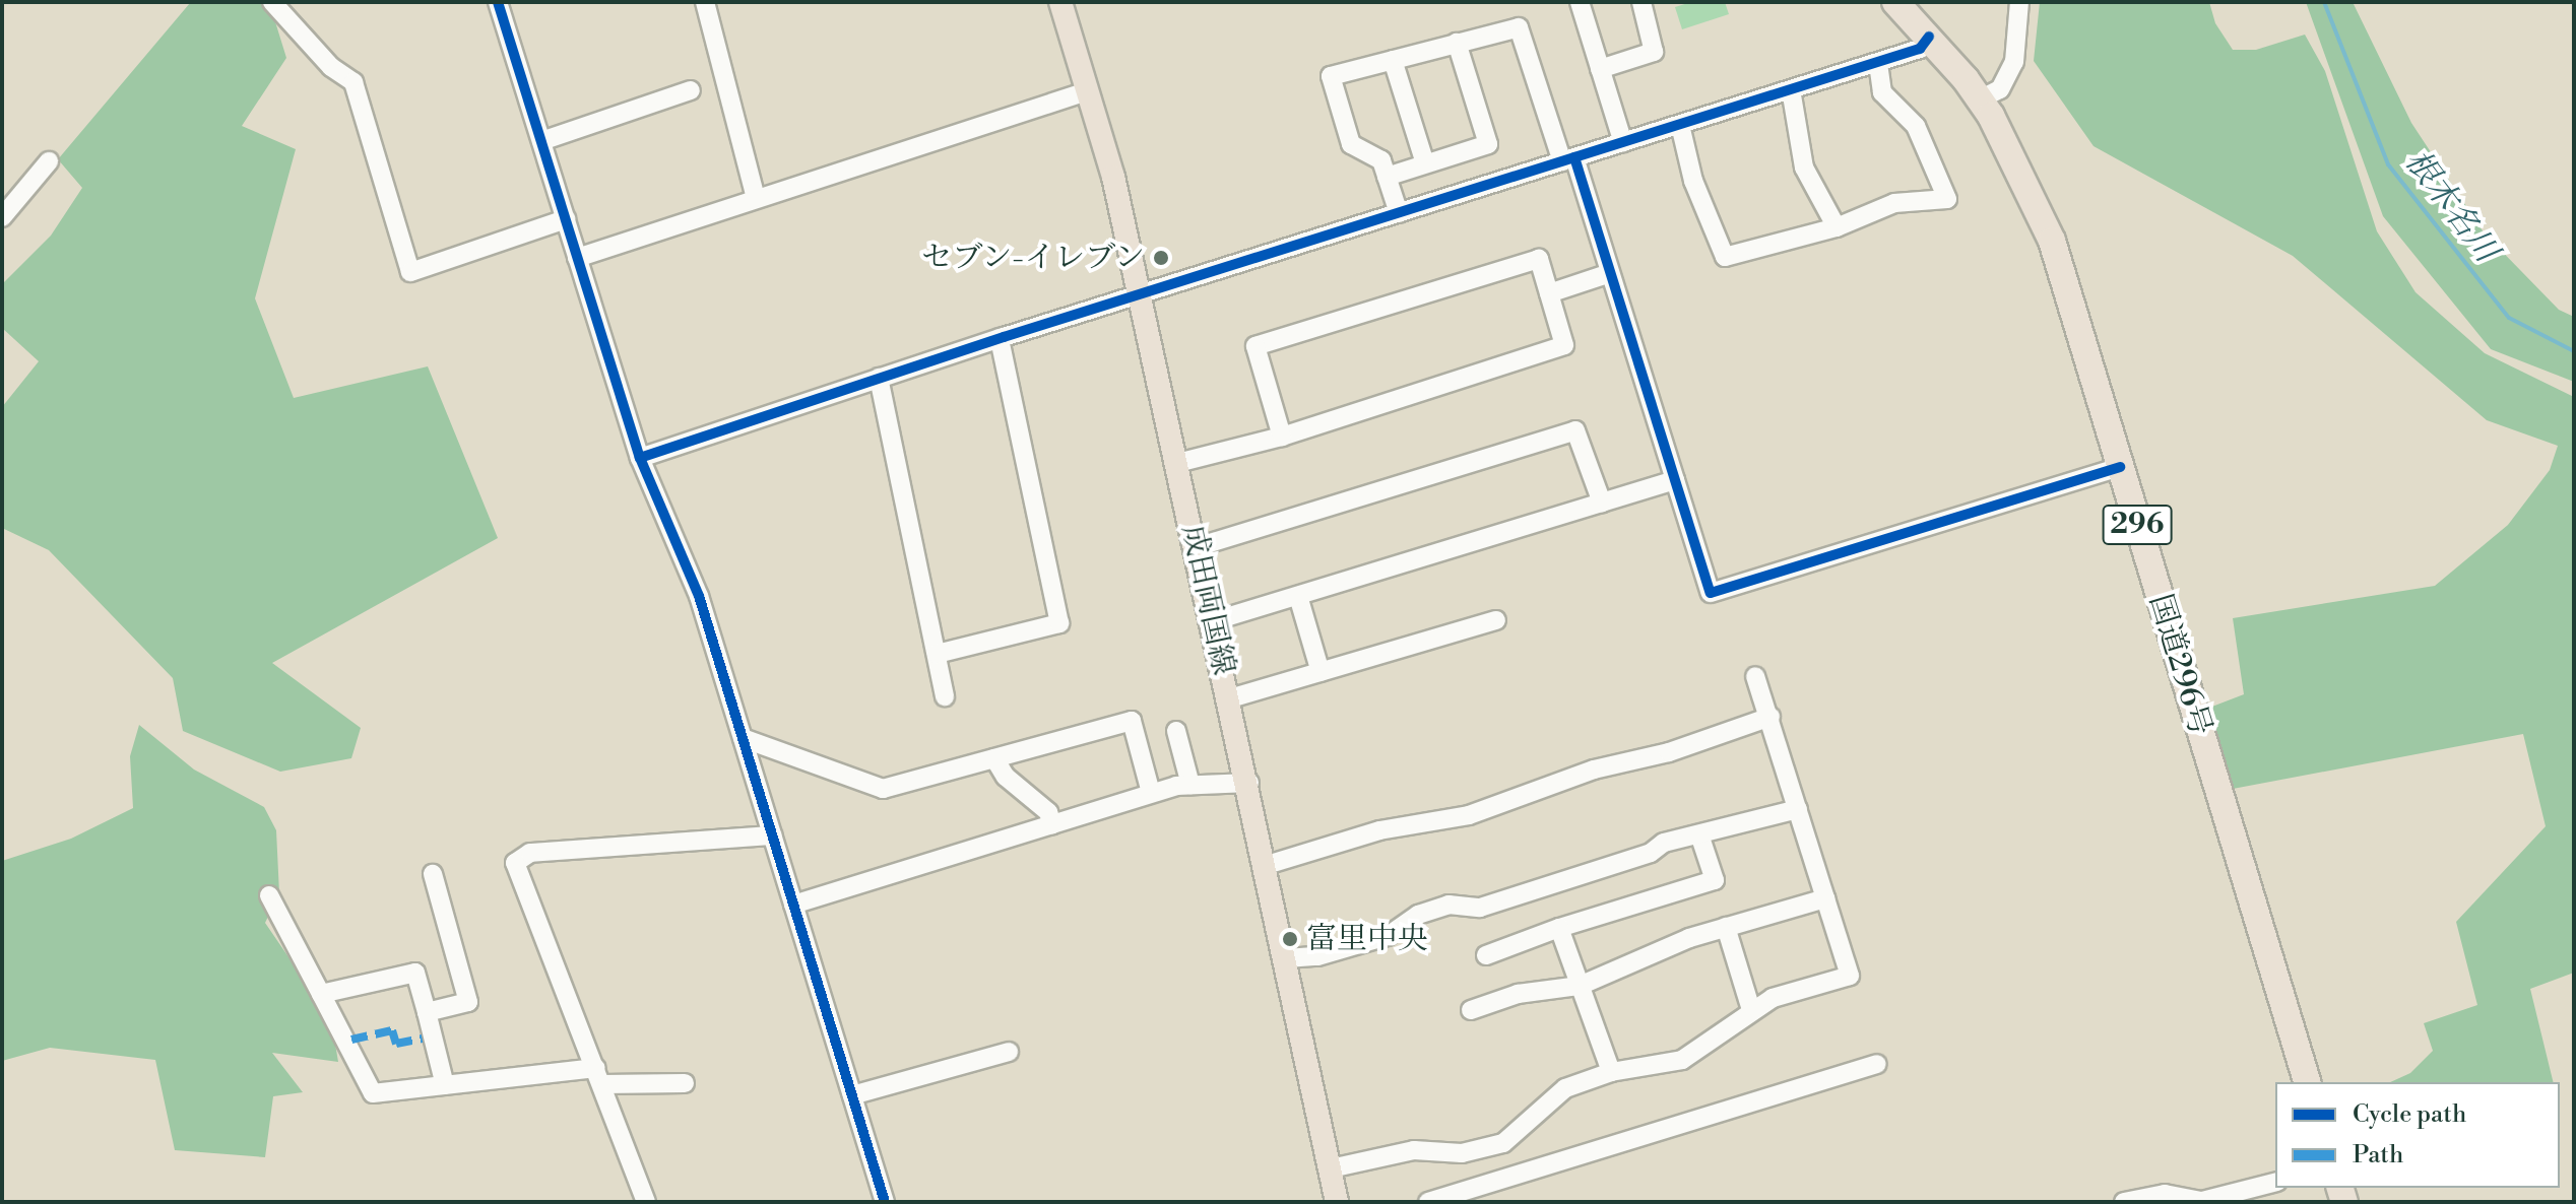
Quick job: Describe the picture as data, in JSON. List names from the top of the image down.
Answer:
{
  "streets": {
    "highway": ["296", "国道296号"],
    "main road": ["成田両国線"]
  },
  "water": ["根木名川"],
  "places": ["セブン-イレブン", "富里中央"],
  "legend": ["Cycle path", "Path"]
}
